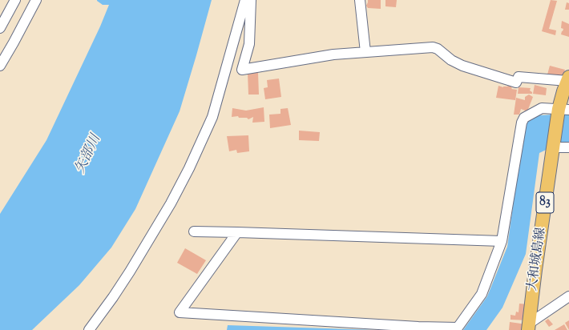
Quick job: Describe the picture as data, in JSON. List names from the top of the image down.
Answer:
{
  "streets": {
    "main road": ["83", "大和城島線"]
  },
  "water": ["矢部川"]
}
